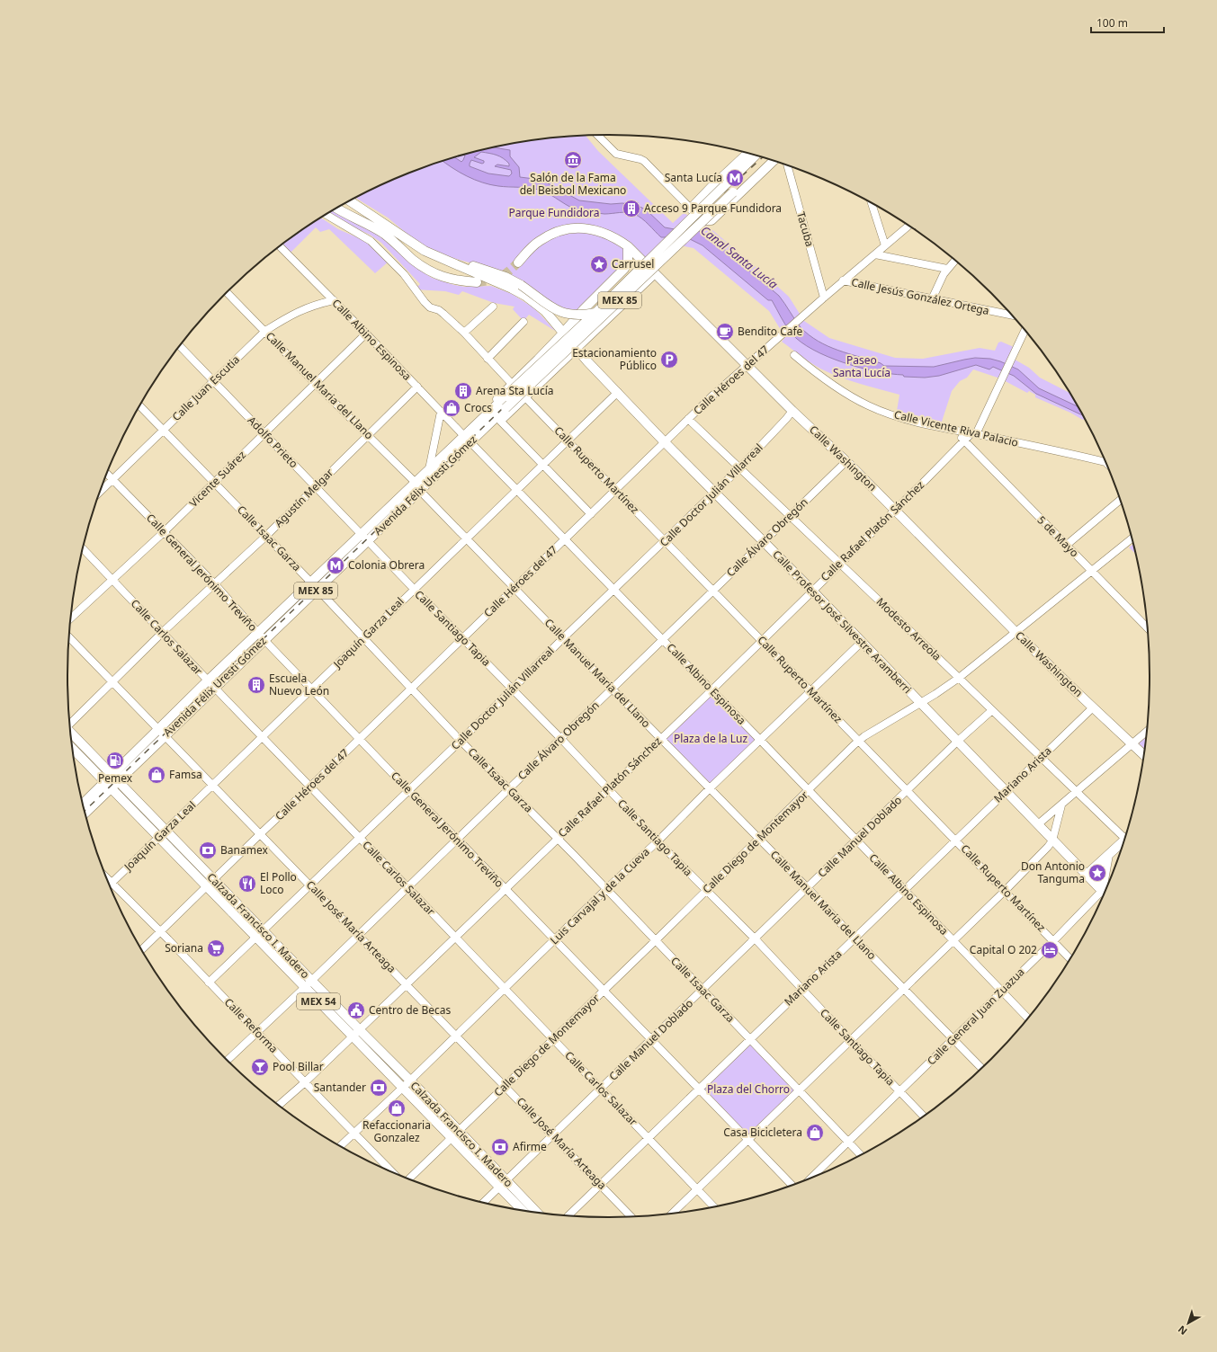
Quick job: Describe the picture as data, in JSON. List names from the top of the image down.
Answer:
{
  "streets": {
    "main road": [
      "MEX 85",
      "Calle Washington",
      "Avenida Félix Uresti Gómez",
      "Calle Profesor José Silvestre Aramberri",
      "Calzada Francisco I. Madero",
      "MEX 54"
    ],
    "street": [
      "Tacuba",
      "Calle Jesús González Ortega",
      "Calle Albino Espinosa",
      "Calle Héroes del 47",
      "Calle Manuel Maria del Llano",
      "Calle Juan Escutia",
      "Calle Vicente Riva Palacio",
      "Adolfo Prieto",
      "Calle Ruperto Martínez",
      "Vicente Suárez",
      "Calle Doctor Julián Villarreal",
      "Agustín Melgar",
      "Calle Rafael Platón Sánchez",
      "5 de Mayo",
      "Calle Álvaro Obregón",
      "Calle Isaac Garza",
      "Calle General Jerónimo Treviño",
      "Calle Santiago Tapia",
      "Modesto Arreola",
      "Joaquín Garza Leal",
      "Calle Carlos Salazar",
      "Mariano Arista",
      "Calle Manuel Doblado",
      "Calle Diego de Montemayor",
      "Luis Carvajal y de la Cueva",
      "Calle José María Arteaga",
      "Calle General Juan Zuazua",
      "Calle Reforma"
    ]
  },
  "crossings": [
    ["Tacuba", "Calle Héroes del 47"],
    ["Calle Jesús González Ortega", "Calle Héroes del 47"],
    ["Calle Albino Espinosa", "Calle Héroes del 47"],
    ["Calle Albino Espinosa", "Calle Juan Escutia"],
    ["Calle Albino Espinosa", "Vicente Suárez"],
    ["Calle Albino Espinosa", "Avenida Félix Uresti Gómez"],
    ["Calle Albino Espinosa", "Calle Doctor Julián Villarreal"],
    ["Calle Albino Espinosa", "Agustín Melgar"],
    ["Calle Albino Espinosa", "Calle Rafael Platón Sánchez"],
    ["Calle Albino Espinosa", "Calle Álvaro Obregón"],
    ["Calle Albino Espinosa", "Joaquín Garza Leal"],
    ["Calle Albino Espinosa", "Mariano Arista"],
    ["Calle Albino Espinosa", "Calle Manuel Doblado"],
    ["Calle Albino Espinosa", "Calle Diego de Montemayor"],
    ["Calle Albino Espinosa", "Luis Carvajal y de la Cueva"],
    ["Calle Albino Espinosa", "Calle General Juan Zuazua"],
    ["Calle Héroes del 47", "Calle Manuel Maria del Llano"],
    ["Calle Héroes del 47", "Calle Washington"],
    ["Calle Héroes del 47", "Calle Ruperto Martínez"],
    ["Calle Héroes del 47", "Calle Isaac Garza"],
    ["Calle Héroes del 47", "Calle General Jerónimo Treviño"],
    ["Calle Héroes del 47", "Calle Profesor José Silvestre Aramberri"],
    ["Calle Héroes del 47", "Calle Santiago Tapia"],
    ["Calle Héroes del 47", "Modesto Arreola"],
    ["Calle Héroes del 47", "Calle Carlos Salazar"],
    ["Calle Héroes del 47", "Calzada Francisco I. Madero"],
    ["Calle Héroes del 47", "Calle José María Arteaga"],
    ["Calle Héroes del 47", "Calle Reforma"],
    ["Calle Manuel Maria del Llano", "Calle Juan Escutia"],
    ["Calle Manuel Maria del Llano", "Vicente Suárez"],
    ["Calle Manuel Maria del Llano", "Avenida Félix Uresti Gómez"],
    ["Calle Manuel Maria del Llano", "Calle Doctor Julián Villarreal"],
    ["Calle Manuel Maria del Llano", "Agustín Melgar"],
    ["Calle Manuel Maria del Llano", "Calle Rafael Platón Sánchez"],
    ["Calle Manuel Maria del Llano", "Calle Álvaro Obregón"],
    ["Calle Manuel Maria del Llano", "Joaquín Garza Leal"],
    ["Calle Manuel Maria del Llano", "Mariano Arista"],
    ["Calle Manuel Maria del Llano", "Calle Manuel Doblado"],
    ["Calle Manuel Maria del Llano", "Calle Diego de Montemayor"],
    ["Calle Manuel Maria del Llano", "Luis Carvajal y de la Cueva"],
    ["Calle Manuel Maria del Llano", "Calle General Juan Zuazua"],
    ["Calle Juan Escutia", "Adolfo Prieto"],
    ["Calle Juan Escutia", "Calle Isaac Garza"],
    ["Calle Juan Escutia", "Calle General Jerónimo Treviño"],
    ["Calle Vicente Riva Palacio", "Calle Rafael Platón Sánchez"],
    ["Calle Vicente Riva Palacio", "5 de Mayo"],
    ["Adolfo Prieto", "Vicente Suárez"],
    ["Adolfo Prieto", "Avenida Félix Uresti Gómez"],
    ["Adolfo Prieto", "Agustín Melgar"],
    ["Adolfo Prieto", "Calle Santiago Tapia"],
    ["Calle Washington", "Calle Doctor Julián Villarreal"],
    ["Calle Washington", "Calle Rafael Platón Sánchez"],
    ["Calle Washington", "Calle Álvaro Obregón"],
    ["Calle Washington", "Mariano Arista"],
    ["Calle Washington", "Calle Diego de Montemayor"],
    ["Calle Ruperto Martínez", "Calle Doctor Julián Villarreal"],
    ["Calle Ruperto Martínez", "Calle Rafael Platón Sánchez"],
    ["Calle Ruperto Martínez", "Calle Álvaro Obregón"],
    ["Calle Ruperto Martínez", "Joaquín Garza Leal"],
    ["Calle Ruperto Martínez", "Mariano Arista"],
    ["Calle Ruperto Martínez", "Calle Manuel Doblado"],
    ["Calle Ruperto Martínez", "Calle Diego de Montemayor"],
    ["Calle Ruperto Martínez", "Luis Carvajal y de la Cueva"],
    ["Calle Ruperto Martínez", "Calle General Juan Zuazua"],
    ["Vicente Suárez", "Calle Isaac Garza"],
    ["Vicente Suárez", "Calle General Jerónimo Treviño"],
    ["Vicente Suárez", "Calle Carlos Salazar"],
    ["Avenida Félix Uresti Gómez", "Calle Isaac Garza"],
    ["Avenida Félix Uresti Gómez", "Calle General Jerónimo Treviño"],
    ["Avenida Félix Uresti Gómez", "Calle Santiago Tapia"],
    ["Avenida Félix Uresti Gómez", "Calle Carlos Salazar"],
    ["Avenida Félix Uresti Gómez", "Calzada Francisco I. Madero"],
    ["Avenida Félix Uresti Gómez", "Calle José María Arteaga"],
    ["Calle Doctor Julián Villarreal", "Calle Isaac Garza"],
    ["Calle Doctor Julián Villarreal", "Calle General Jerónimo Treviño"],
    ["Calle Doctor Julián Villarreal", "Calle Profesor José Silvestre Aramberri"],
    ["Calle Doctor Julián Villarreal", "Calle Santiago Tapia"],
    ["Calle Doctor Julián Villarreal", "Modesto Arreola"],
    ["Calle Doctor Julián Villarreal", "Calle Carlos Salazar"],
    ["Calle Doctor Julián Villarreal", "Calzada Francisco I. Madero"],
    ["Calle Doctor Julián Villarreal", "Calle José María Arteaga"],
    ["Calle Doctor Julián Villarreal", "Calle Reforma"],
    ["Agustín Melgar", "Calle Isaac Garza"],
    ["Agustín Melgar", "Calle General Jerónimo Treviño"],
    ["Agustín Melgar", "Calle Carlos Salazar"],
    ["Agustín Melgar", "Calle José María Arteaga"],
    ["Calle Rafael Platón Sánchez", "5 de Mayo"],
    ["Calle Rafael Platón Sánchez", "Calle Isaac Garza"],
    ["Calle Rafael Platón Sánchez", "Calle General Jerónimo Treviño"],
    ["Calle Rafael Platón Sánchez", "Calle Profesor José Silvestre Aramberri"],
    ["Calle Rafael Platón Sánchez", "Calle Santiago Tapia"],
    ["Calle Rafael Platón Sánchez", "Modesto Arreola"],
    ["Calle Rafael Platón Sánchez", "Calle Carlos Salazar"],
    ["Calle Rafael Platón Sánchez", "Calzada Francisco I. Madero"],
    ["Calle Rafael Platón Sánchez", "Calle José María Arteaga"],
    ["Calle Rafael Platón Sánchez", "Calle Reforma"],
    ["5 de Mayo", "Calle Diego de Montemayor"],
    ["Calle Álvaro Obregón", "Calle Isaac Garza"],
    ["Calle Álvaro Obregón", "Calle General Jerónimo Treviño"],
    ["Calle Álvaro Obregón", "Calle Profesor José Silvestre Aramberri"],
    ["Calle Álvaro Obregón", "Calle Santiago Tapia"],
    ["Calle Álvaro Obregón", "Modesto Arreola"],
    ["Calle Álvaro Obregón", "Calle Carlos Salazar"],
    ["Calle Álvaro Obregón", "Calzada Francisco I. Madero"],
    ["Calle Álvaro Obregón", "Calle José María Arteaga"],
    ["Calle Álvaro Obregón", "Calle Reforma"],
    ["Calle Isaac Garza", "Joaquín Garza Leal"],
    ["Calle Isaac Garza", "Mariano Arista"],
    ["Calle Isaac Garza", "Calle Manuel Doblado"],
    ["Calle Isaac Garza", "Calle Diego de Montemayor"],
    ["Calle Isaac Garza", "Luis Carvajal y de la Cueva"],
    ["Calle Isaac Garza", "Calle General Juan Zuazua"],
    ["Calle General Jerónimo Treviño", "Joaquín Garza Leal"],
    ["Calle General Jerónimo Treviño", "Mariano Arista"],
    ["Calle General Jerónimo Treviño", "Calle Manuel Doblado"],
    ["Calle General Jerónimo Treviño", "Calle Diego de Montemayor"],
    ["Calle General Jerónimo Treviño", "Luis Carvajal y de la Cueva"],
    ["Calle Profesor José Silvestre Aramberri", "Joaquín Garza Leal"],
    ["Calle Profesor José Silvestre Aramberri", "Mariano Arista"],
    ["Calle Profesor José Silvestre Aramberri", "Calle Manuel Doblado"],
    ["Calle Profesor José Silvestre Aramberri", "Calle Diego de Montemayor"],
    ["Calle Profesor José Silvestre Aramberri", "Luis Carvajal y de la Cueva"],
    ["Calle Santiago Tapia", "Joaquín Garza Leal"],
    ["Calle Santiago Tapia", "Mariano Arista"],
    ["Calle Santiago Tapia", "Calle Manuel Doblado"],
    ["Calle Santiago Tapia", "Calle Diego de Montemayor"],
    ["Calle Santiago Tapia", "Luis Carvajal y de la Cueva"],
    ["Calle Santiago Tapia", "Calle General Juan Zuazua"],
    ["Modesto Arreola", "Mariano Arista"],
    ["Modesto Arreola", "Calle Manuel Doblado"],
    ["Modesto Arreola", "Calle Diego de Montemayor"],
    ["Joaquín Garza Leal", "Calle Carlos Salazar"],
    ["Joaquín Garza Leal", "Calzada Francisco I. Madero"],
    ["Joaquín Garza Leal", "Calle José María Arteaga"],
    ["Joaquín Garza Leal", "Calle Reforma"],
    ["Calle Carlos Salazar", "Mariano Arista"],
    ["Calle Carlos Salazar", "Calle Manuel Doblado"],
    ["Calle Carlos Salazar", "Calle Diego de Montemayor"],
    ["Calle Carlos Salazar", "Luis Carvajal y de la Cueva"],
    ["Mariano Arista", "Calle José María Arteaga"],
    ["Calle Manuel Doblado", "Calzada Francisco I. Madero"],
    ["Calle Manuel Doblado", "Calle José María Arteaga"],
    ["Calle Diego de Montemayor", "Calzada Francisco I. Madero"],
    ["Calle Diego de Montemayor", "Calle José María Arteaga"],
    ["Luis Carvajal y de la Cueva", "Calzada Francisco I. Madero"],
    ["Luis Carvajal y de la Cueva", "Calle José María Arteaga"],
    ["Luis Carvajal y de la Cueva", "Calle Reforma"]
  ],
  "water": ["Canal Santa Lucía"],
  "parks": [
    "Parque Fundidora",
    "Paseo Santa Lucía",
    "Plaza de la Luz",
    "Plaza del Chorro"
  ],
  "places": {
    "museum": ["Salón de la Fama del Beisbol Mexicano"],
    "metro station": ["Santa Lucía", "Colonia Obrera"],
    "building": ["Acceso 9 Parque Fundidora", "Arena Sta Lucía", "Escuela Nuevo León"],
    "place": ["Carrusel", "Don Antonio Tanguma"],
    "cafe": ["Bendito Cafe"],
    "parking": ["Estacionamiento Público"],
    "shop": [
      "Crocs",
      "Famsa",
      "Refaccionaria Gonzalez",
      "Casa Bicicletera"
    ],
    "fuel station": ["Pemex"],
    "bank": ["Banamex", "Santander", "Afirme"],
    "restaurant": ["El Pollo Loco"],
    "supermarket": ["Soriana"],
    "hotel": ["Capital O 202"],
    "public building": ["Centro de Becas"],
    "bar": ["Pool Billar"]
  },
  "scale_bar": "100 m",
  "north": "bottom left"
}
